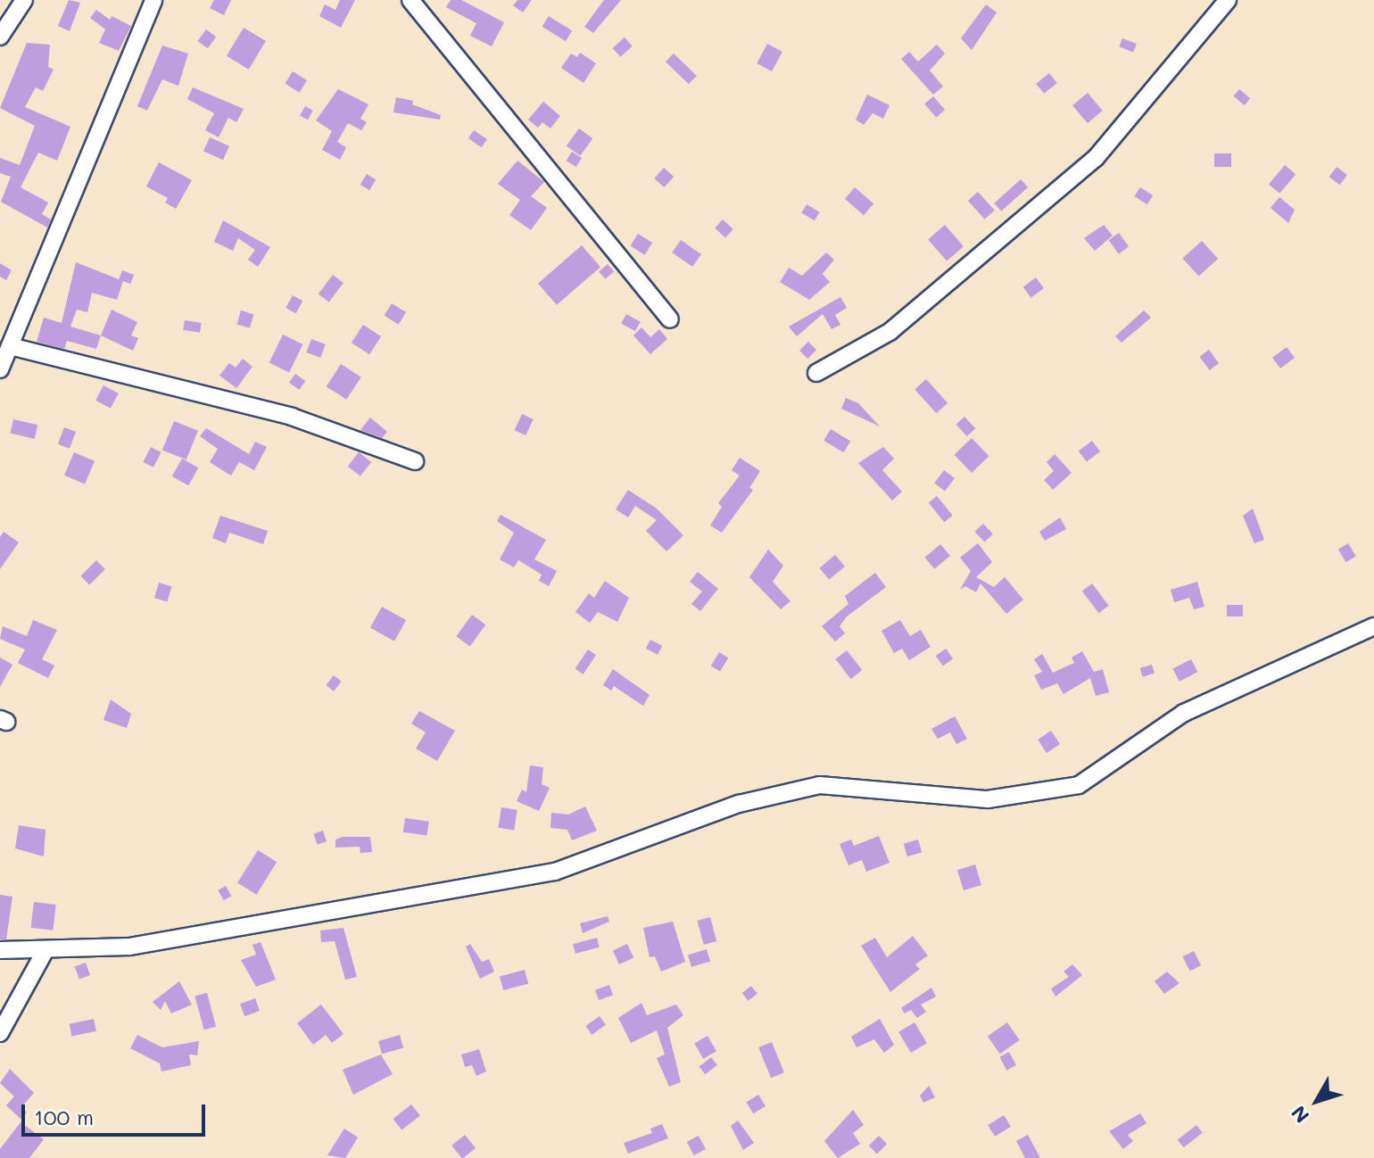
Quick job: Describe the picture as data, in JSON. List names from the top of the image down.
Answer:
{
  "scale_bar": "100 m",
  "north": "bottom left"
}
